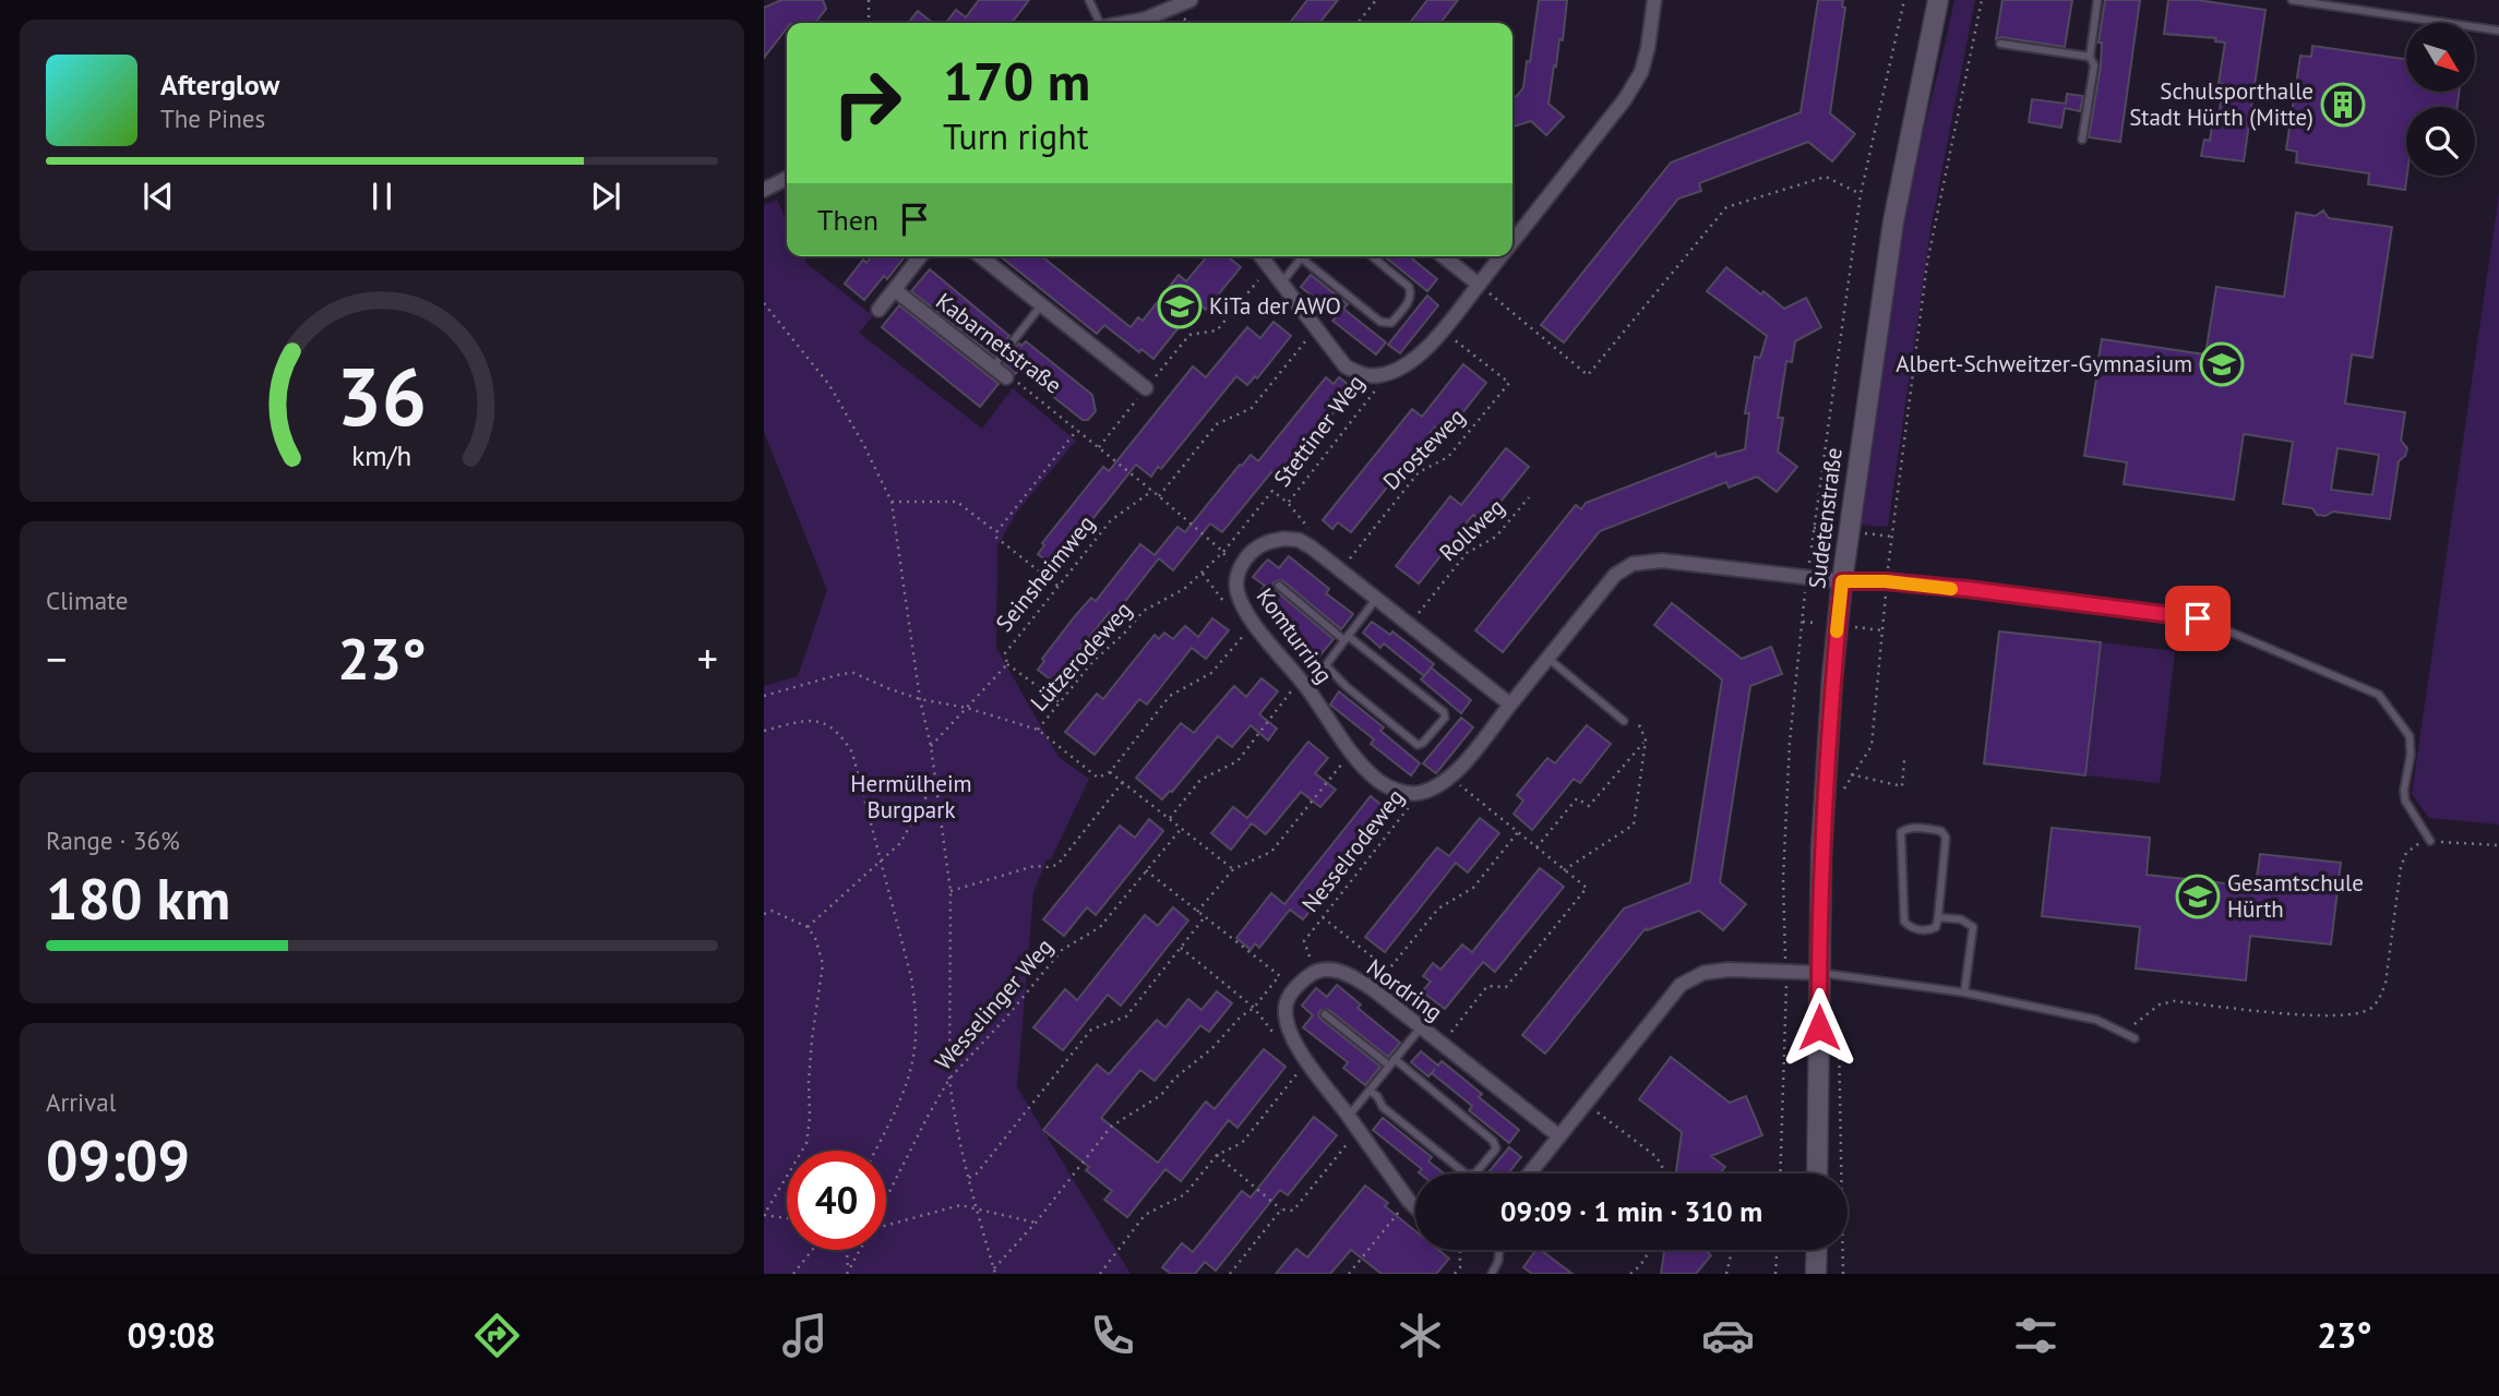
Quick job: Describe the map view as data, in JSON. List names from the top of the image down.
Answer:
{
  "streets": {
    "street": [
      "Kabarnetstraße",
      "Sudetenstraße",
      "Komturring",
      "Nordring"
    ],
    "path": [
      "Stettiner Weg",
      "Drosteweg",
      "Rollweg",
      "Seinsheimweg",
      "Lützerodeweg",
      "Nesselrodeweg",
      "Wesselinger Weg"
    ]
  },
  "crossings": [
    ["Kabarnetstraße", "Stettiner Weg"],
    ["Kabarnetstraße", "Seinsheimweg"],
    ["Kabarnetstraße", "Komturring"],
    ["Kabarnetstraße", "Lützerodeweg"],
    ["Stettiner Weg", "Lützerodeweg"],
    ["Drosteweg", "Komturring"],
    ["Rollweg", "Komturring"],
    ["Komturring", "Nesselrodeweg"],
    ["Nesselrodeweg", "Nordring"]
  ],
  "parks": ["Hermülheim Burgpark"],
  "places": {
    "building": ["Schulsporthalle Stadt Hürth (Mitte)"],
    "school or university": ["KiTa der AWO", "Albert-Schweitzer-Gymnasium", "Gesamtschule Hürth"]
  },
  "north": "bottom right",
  "page": {
    "turn": ["170 m", "Turn right"],
    "song": ["Afterglow", "The Pines"],
    "then": "Then",
    "tile": [
      "Climate",
      ["Range · 36%", "180 km"],
      ["Arrival", "09:09"]
    ],
    "heat": ["−", "23°", "+"],
    "limit": "40",
    "trip": "09:09 · 1 min · 310 m",
    "tabs": ["09:08", "23°"],
    "gauge": ["36", "km/h"]
  }
}
